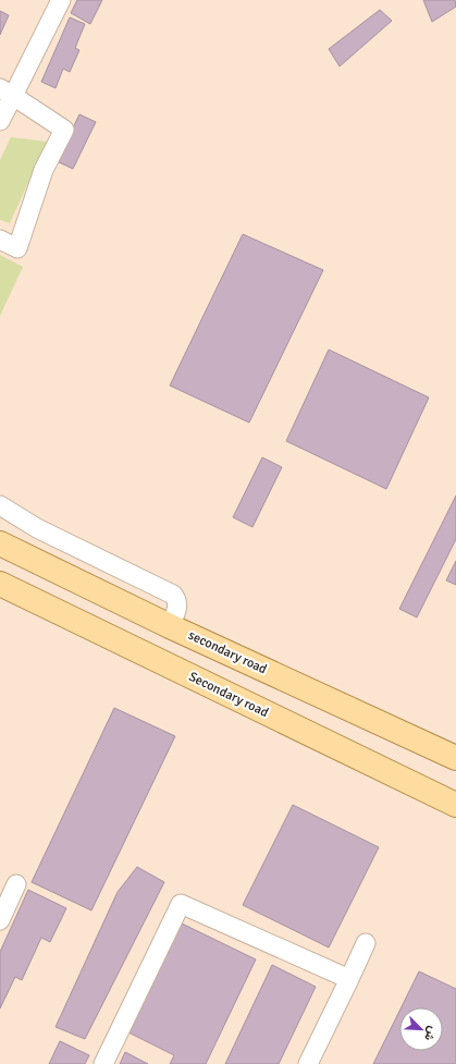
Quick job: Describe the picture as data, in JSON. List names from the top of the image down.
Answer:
{
  "streets": {
    "main road": ["secondary road", "Secondary road"]
  },
  "north": "bottom right"
}
